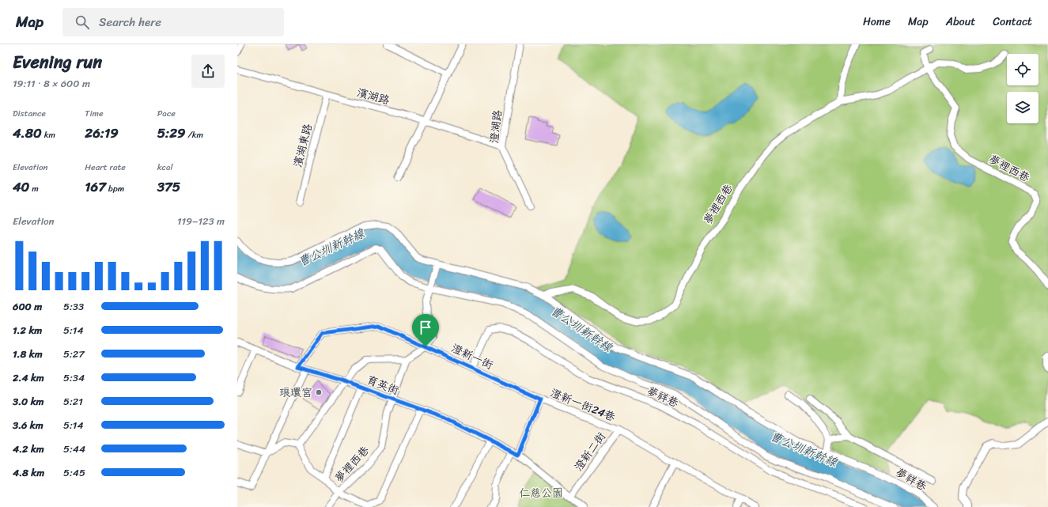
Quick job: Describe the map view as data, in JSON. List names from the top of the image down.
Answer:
{
  "streets": {
    "street": [
      "濱湖路",
      "澄湖路",
      "濱湖東路",
      "夢裡西巷",
      "澄新一街",
      "育英街",
      "夢祥巷",
      "澄新一街24巷",
      "澄新二街"
    ]
  },
  "crossings": [
    ["濱湖路", "澄湖路"],
    ["濱湖路", "濱湖東路"],
    ["夢裡西巷", "育英街"],
    ["夢裡西巷", "夢祥巷"],
    ["澄新一街", "育英街"],
    ["澄新一街", "夢祥巷"],
    ["澄新一街", "澄新一街24巷"],
    ["育英街", "澄新二街"],
    ["澄新一街24巷", "澄新二街"]
  ],
  "water": ["曹公圳新幹線"],
  "parks": ["仁慈公園"],
  "places": ["琅環宮"],
  "page": {
    "header": "Map",
    "search": "Search here",
    "nav": [
      "Home",
      "Map",
      "About",
      "Contact"
    ],
    "heading": ["Evening run", "19:11 · 8 × 600 m"],
    "stats": [
      ["Distance", "4.80 km"],
      ["Time", "26:19"],
      ["Pace", "5:29 /km"],
      ["Elevation", "40 m"],
      ["Heart rate", "167 bpm"],
      ["kcal", "375"]
    ],
    "chart": ["Elevation", "119–123 m"],
    "list": [
      {
        "name": "600 m",
        "note": "5:33"
      },
      {
        "name": "1.2 km",
        "note": "5:14"
      },
      {
        "name": "1.8 km",
        "note": "5:27"
      },
      {
        "name": "2.4 km",
        "note": "5:34"
      },
      {
        "name": "3.0 km",
        "note": "5:21"
      },
      {
        "name": "3.6 km",
        "note": "5:14"
      },
      {
        "name": "4.2 km",
        "note": "5:44"
      },
      {
        "name": "4.8 km",
        "note": "5:45"
      }
    ]
  }
}
